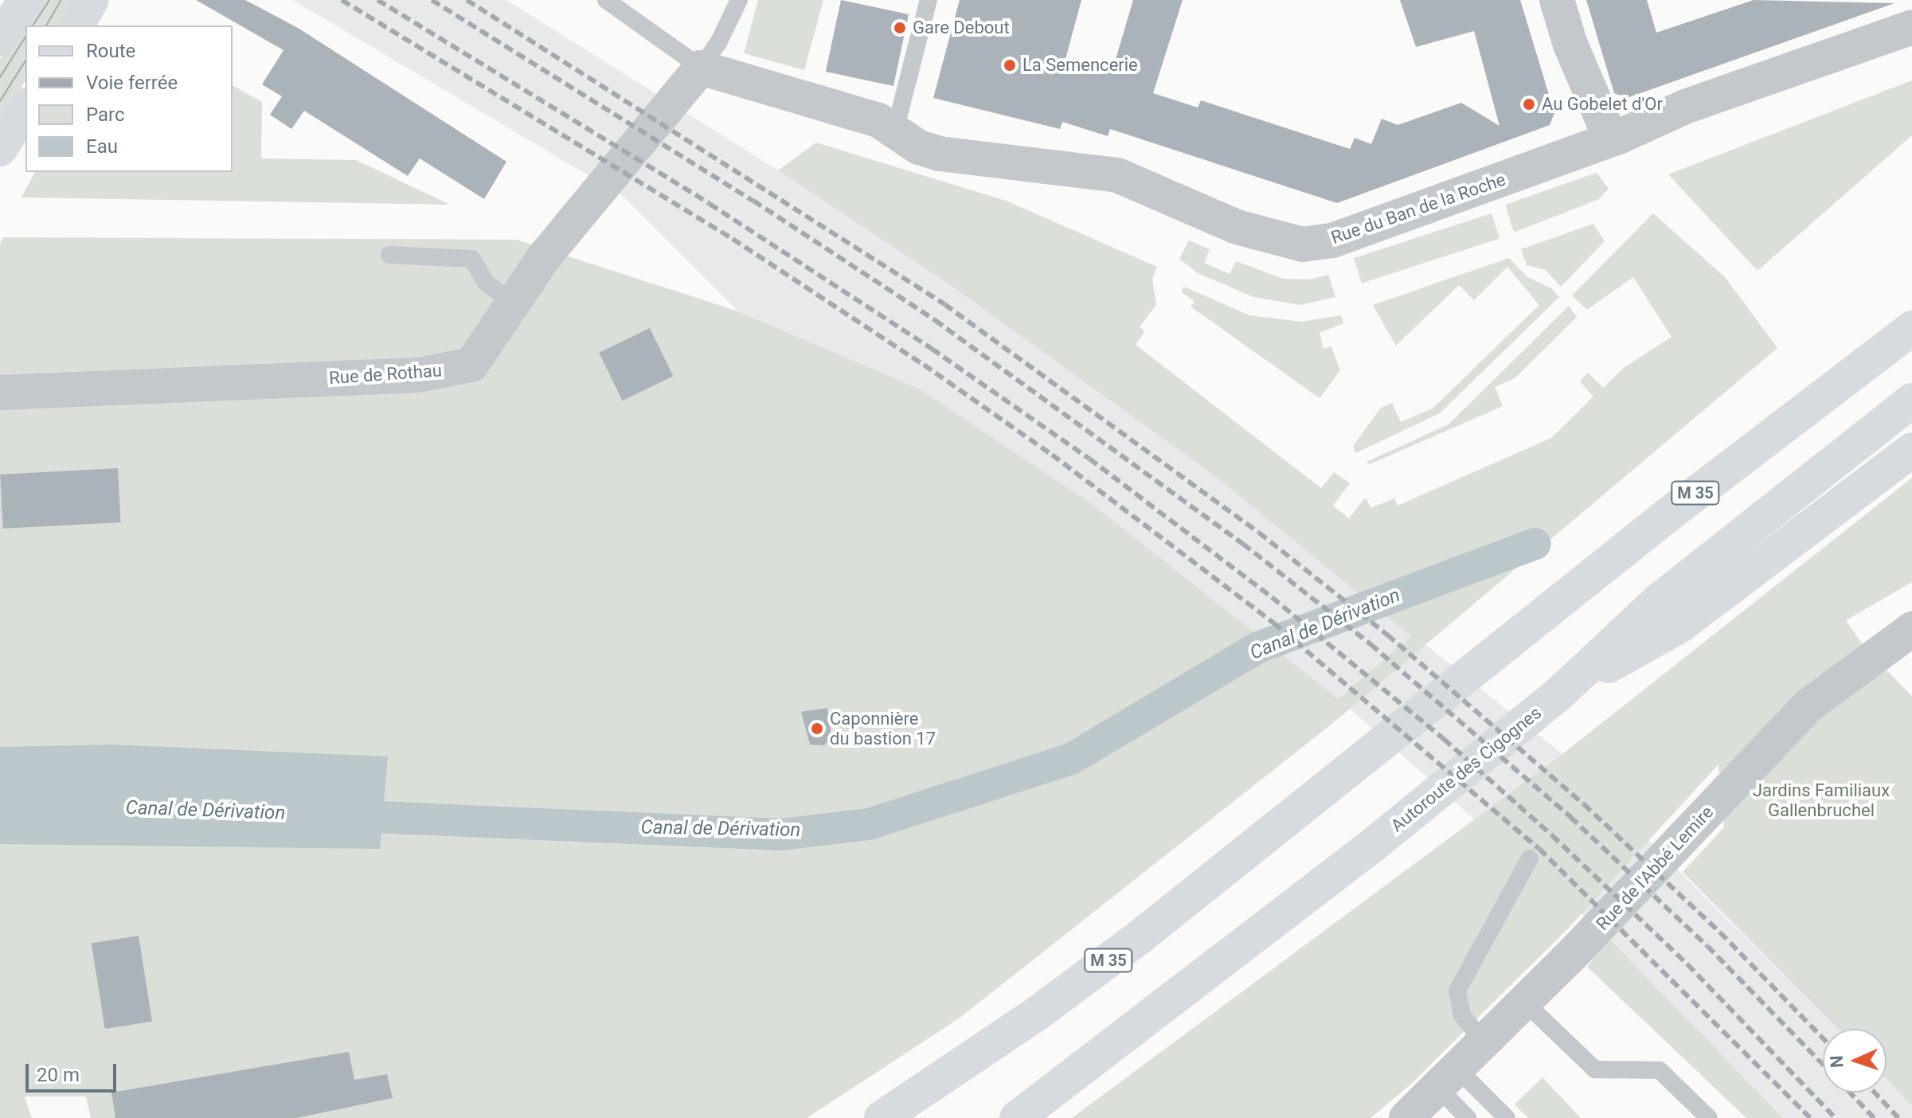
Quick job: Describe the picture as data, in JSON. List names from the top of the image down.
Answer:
{
  "streets": {
    "main road": ["M 35", "Autoroute des Cigognes"],
    "street": ["Rue du Ban de la Roche", "Rue de Rothau", "Rue de l'Abbé Lemire"]
  },
  "crossings": [
    ["Rue du Ban de la Roche", "Rue de Rothau"]
  ],
  "water": ["Canal de Dérivation"],
  "parks": ["Jardins Familiaux Gallenbruchel"],
  "places": [
    "Gare Debout",
    "La Semencerie",
    "Au Gobelet d'Or",
    "Caponnière du bastion 17"
  ],
  "legend": [
    "Route",
    "Voie ferrée",
    "Parc",
    "Eau"
  ],
  "scale_bar": "20 m",
  "north": "left"
}
